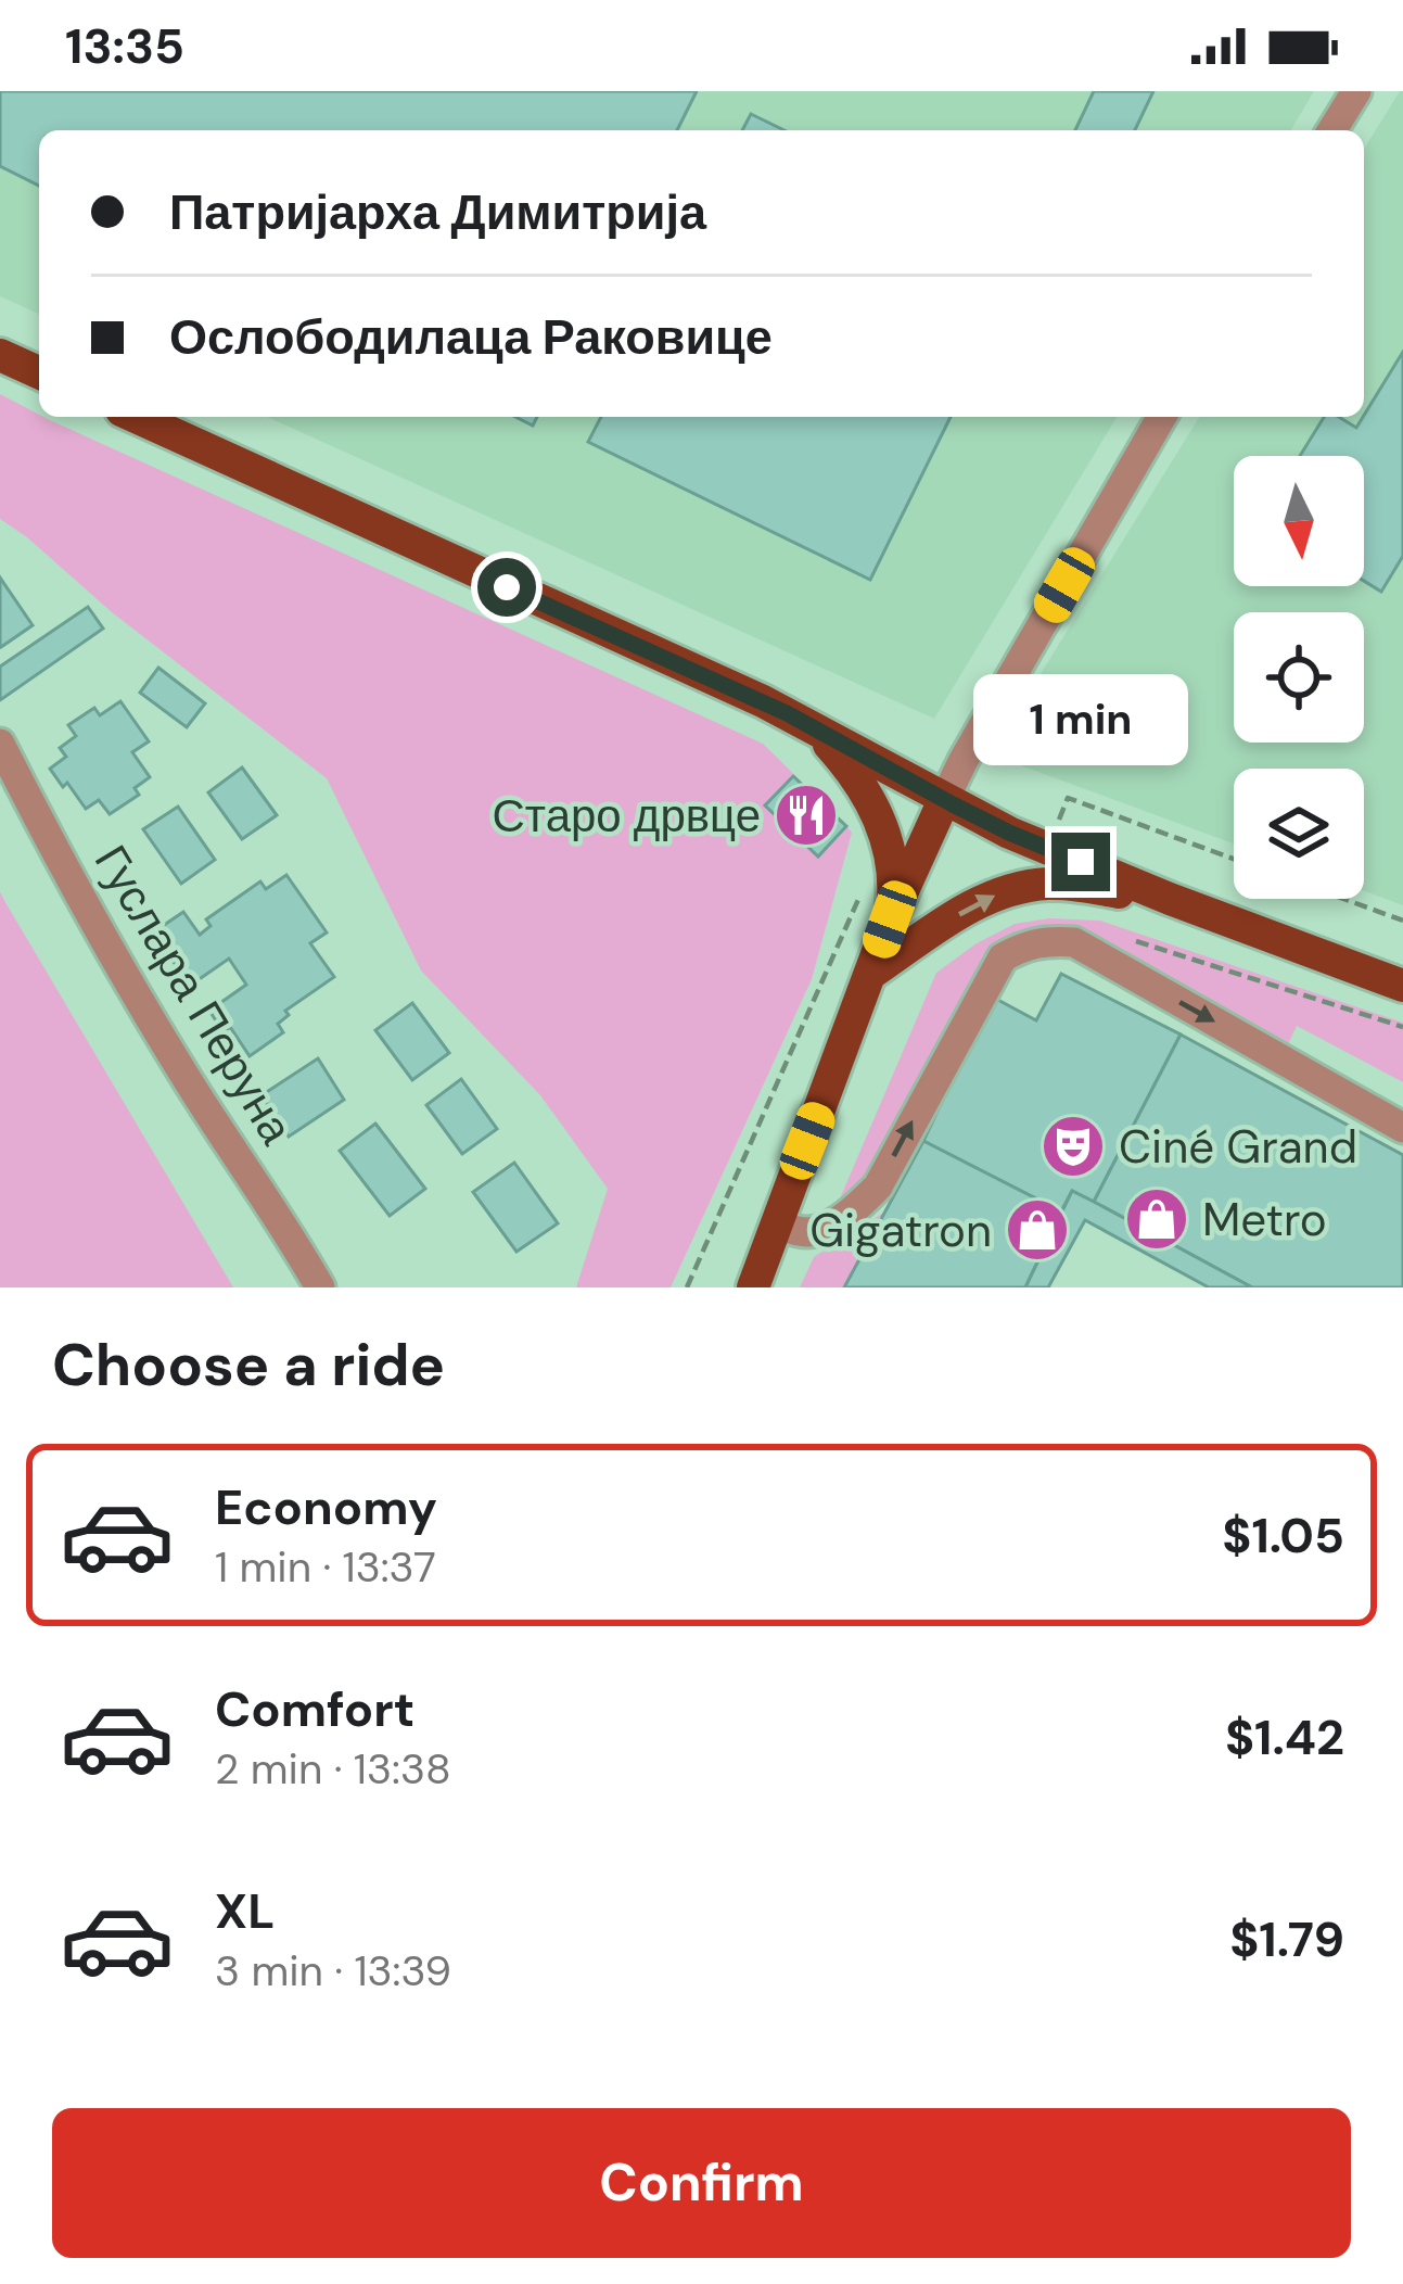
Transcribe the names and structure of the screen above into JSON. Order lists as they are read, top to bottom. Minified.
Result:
{"streets":{"street":["Гуслара Перуна"]},"places":{"restaurant":["Старо дрвце"],"theatre":["Ciné Grand"],"shop":["Metro","Gigatron"]},"north":"bottom","page":{"status":"13:35","banner":["Патријарха Димитрија","Ослободилаца Раковице"],"bubble":"1 min","heading":"Choose a ride","list":[{"name":"Economy","note":"1 min · 13:37","value":"$1.05"},{"name":"Comfort","note":"2 min · 13:38","value":"$1.42"},{"name":"XL","note":"3 min · 13:39","value":"$1.79"}],"buttons":"Confirm"}}
